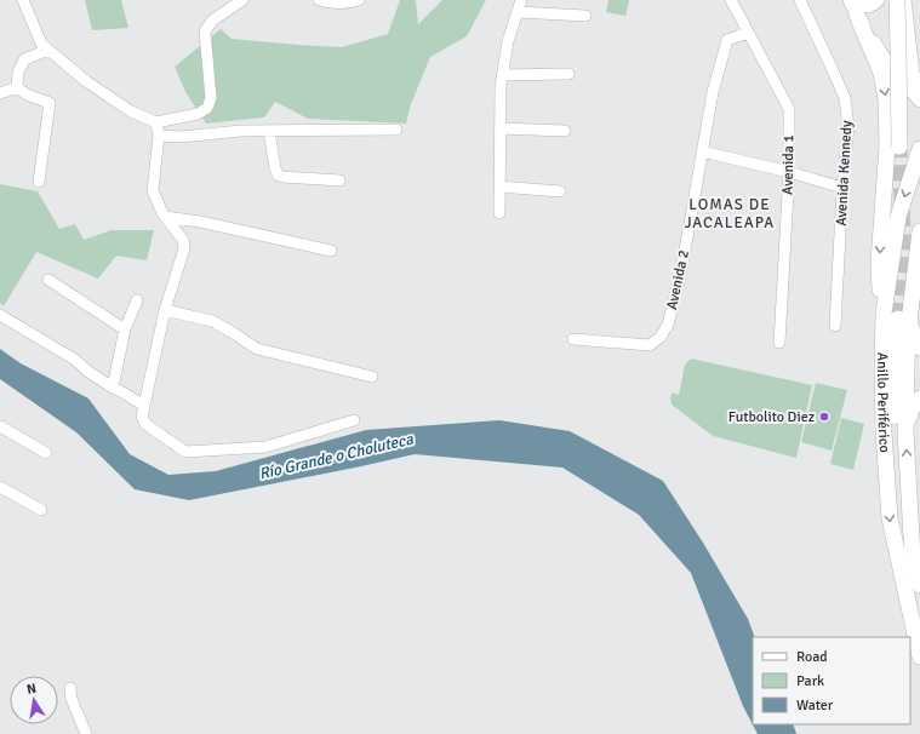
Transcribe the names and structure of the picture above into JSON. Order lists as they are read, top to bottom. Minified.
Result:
{"streets":{"highway":["Anillo Periférico"],"street":["Avenida 1","Avenida Kennedy","Avenida 2"]},"crossings":[["Avenida 1","Avenida 2"]],"districts":["LOMAS DE JACALEAPA"],"water":["Río Grande o Choluteca"],"places":["Futbolito Diez"],"legend":["Road","Park","Water"],"north":"top"}
